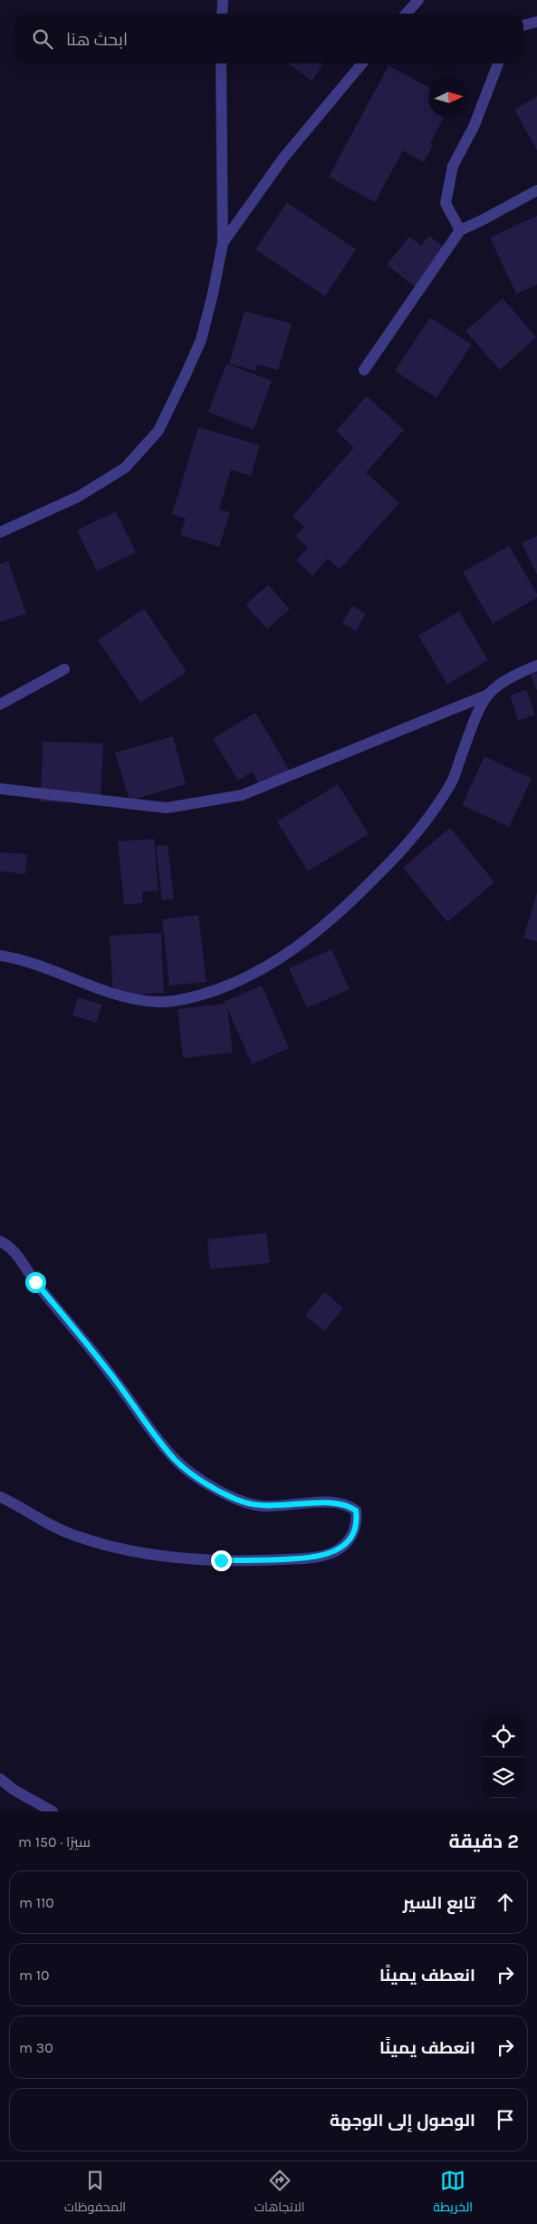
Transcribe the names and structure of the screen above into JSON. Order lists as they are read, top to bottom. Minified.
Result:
{"north":"right","page":{"search":"ابحث هنا","heading":["2 دقيقة","سيرًا · 150 m"],"list":[["تابع السير","110 m"],["انعطف يمينًا","10 m"],["انعطف يمينًا","30 m"],"الوصول إلى الوجهة"],"nav":["الخريطة","الاتجاهات","المحفوظات"]}}
